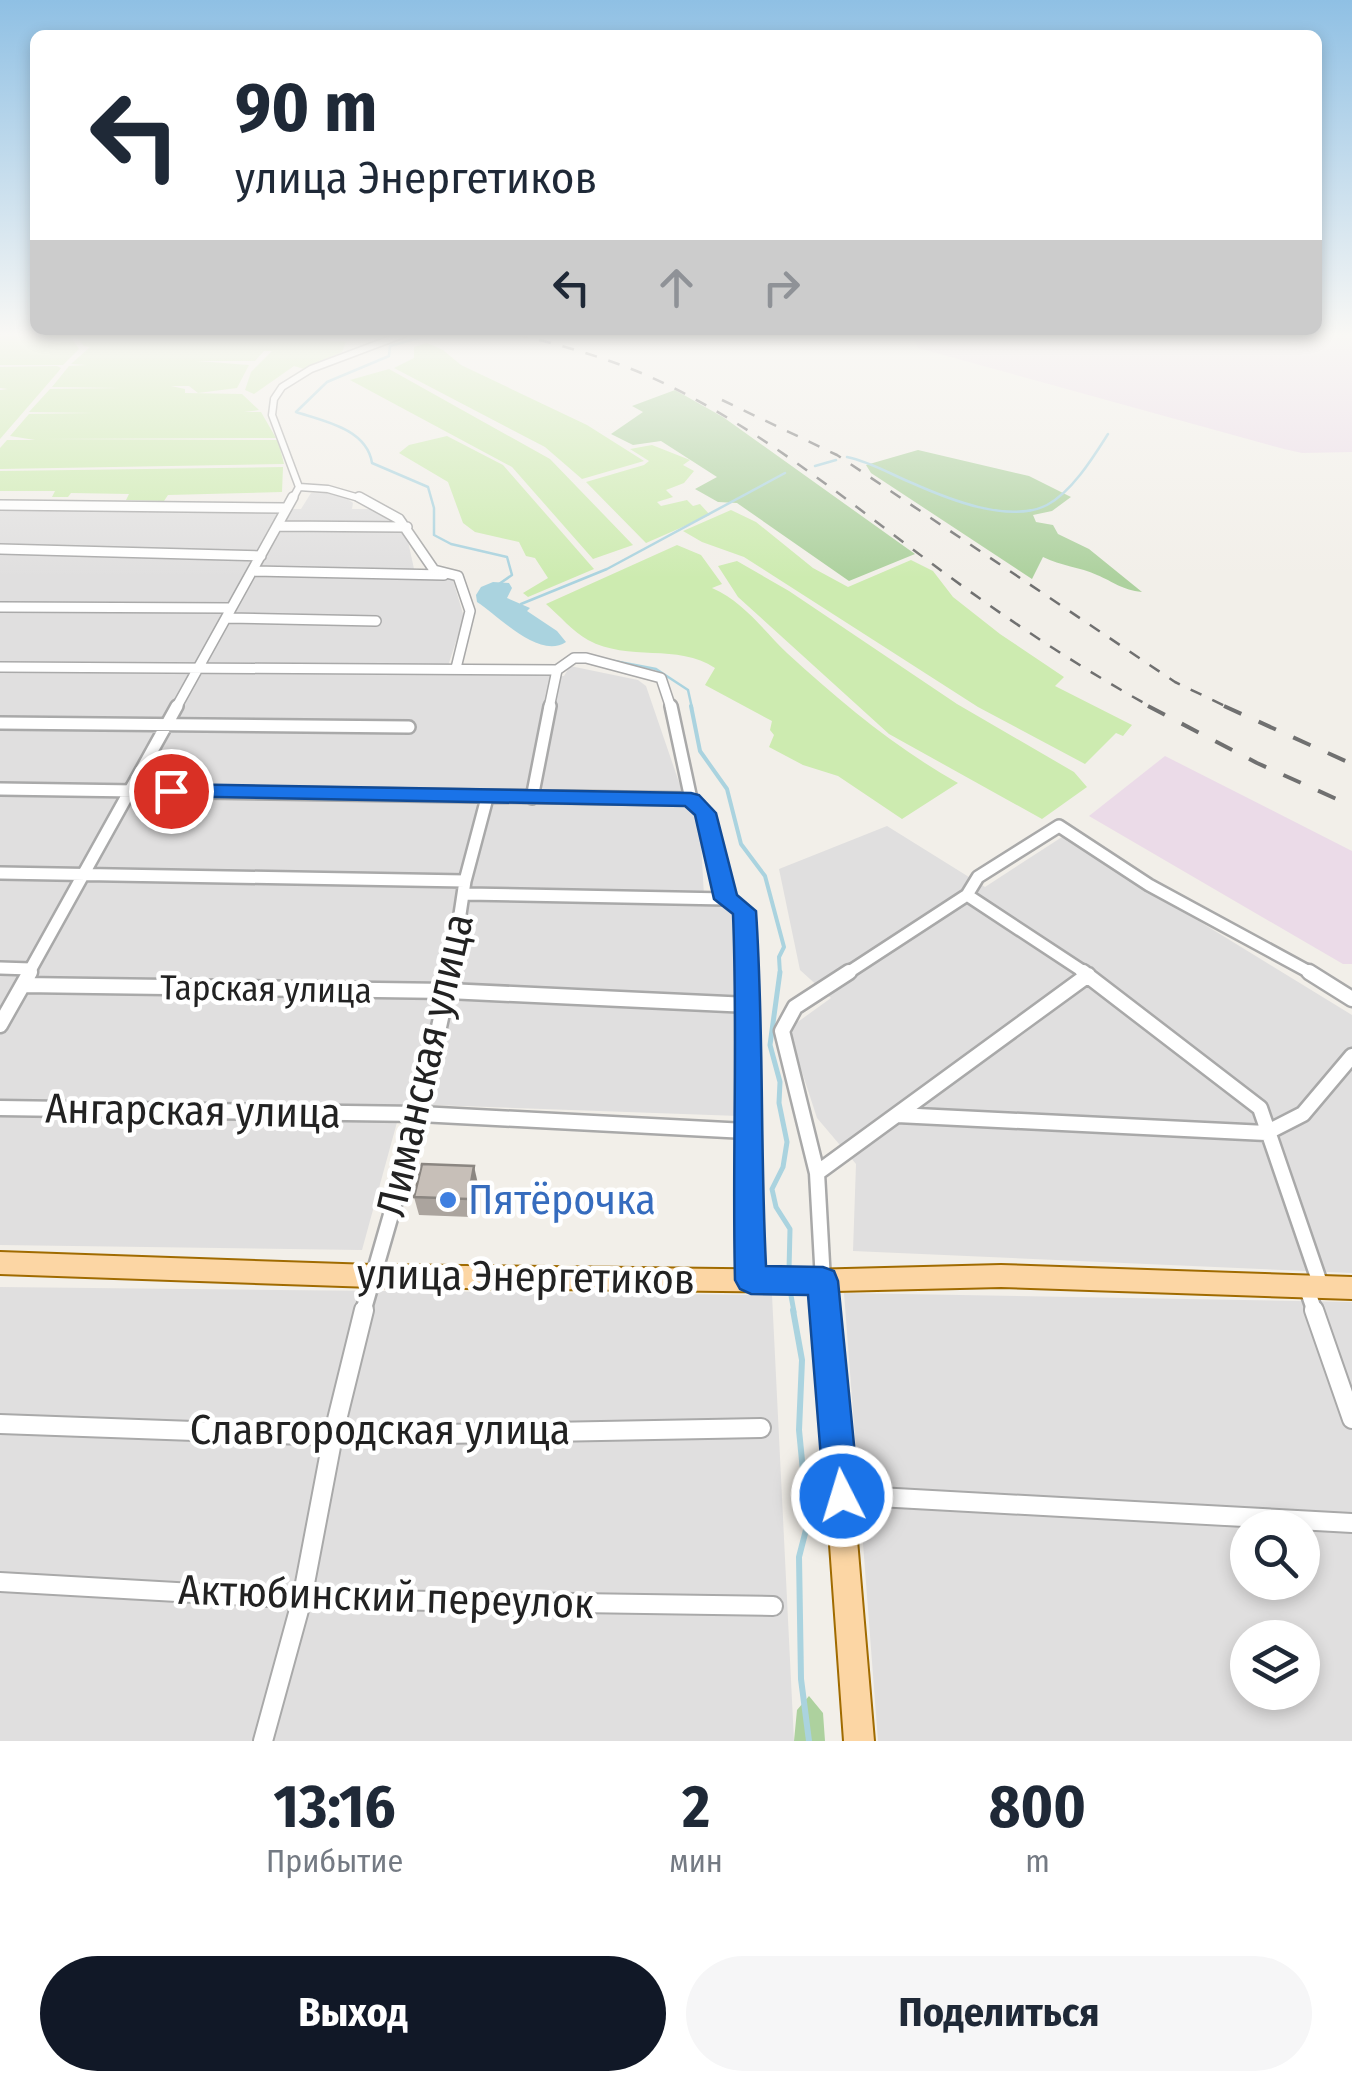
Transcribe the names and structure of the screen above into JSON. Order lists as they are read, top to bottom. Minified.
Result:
{"streets":{"main road":["улица Энергетиков"],"street":["Тарская улица","Лиманская улица","Ангарская улица","Славгородская улица","Актюбинский переулок"]},"crossings":[["Тарская улица","Лиманская улица"],["Лиманская улица","Ангарская улица"],["Лиманская улица","улица Энергетиков"],["Лиманская улица","Славгородская улица"],["Лиманская улица","Актюбинский переулок"]],"places":["Пятёрочка"],"page":{"turn":["90 m","улица Энергетиков"],"eta":["13:16","Прибытие","2","мин","800","m"],"buttons":["Выход","Поделиться"]}}
